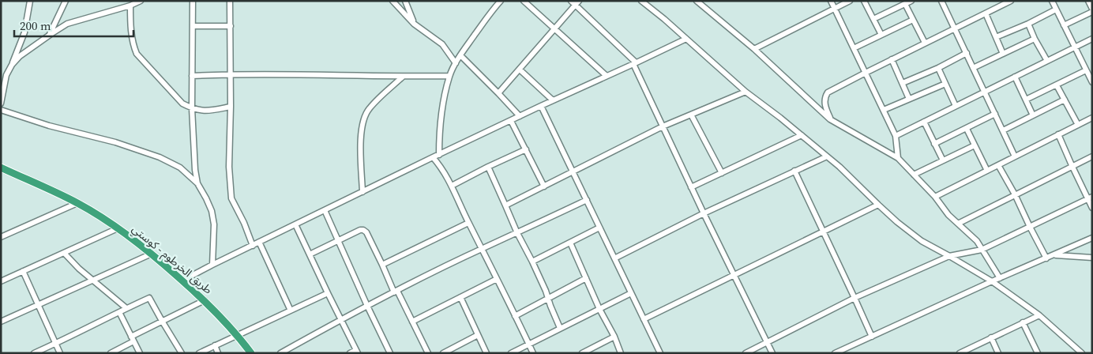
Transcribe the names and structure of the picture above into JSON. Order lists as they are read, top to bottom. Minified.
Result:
{"streets":{"highway":["طريق الخرطوم - كوستي"]},"scale_bar":"200 m"}
